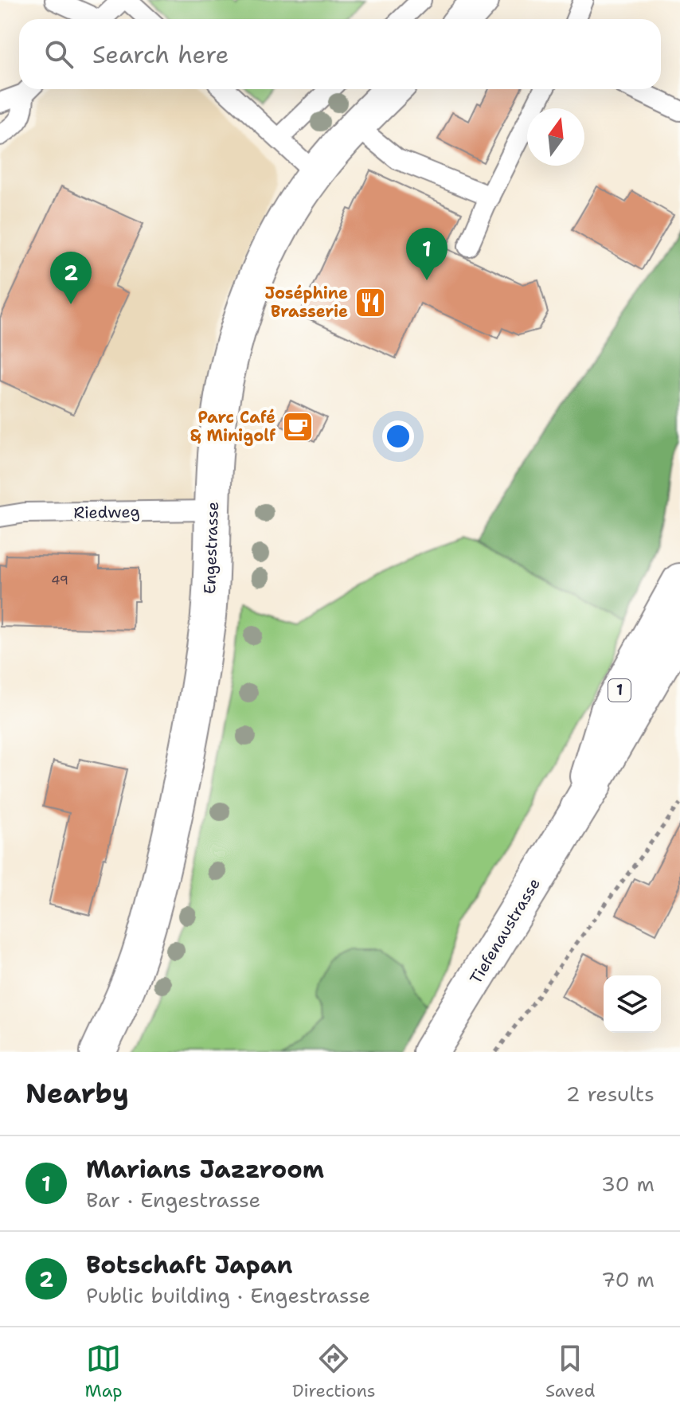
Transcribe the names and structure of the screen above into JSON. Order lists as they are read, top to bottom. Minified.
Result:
{"streets":{"main road":["Engestrasse","1","Tiefenaustrasse"],"lane":["Riedweg"]},"crossings":[["Riedweg","Engestrasse"]],"places":{"restaurant":["Joséphine Brasserie"],"cafe":["Parc Café & Minigolf"]},"house_numbers":["49"],"north":"top","page":{"search":"Search here","pins":["1","2"],"heading":["Nearby","2 results"],"list":[{"mark":"1","name":"Marians Jazzroom","note":"Bar · Engestrasse","value":"30 m"},{"mark":"2","name":"Botschaft Japan","note":"Public building · Engestrasse","value":"70 m"}],"nav":["Map","Directions","Saved"]}}
